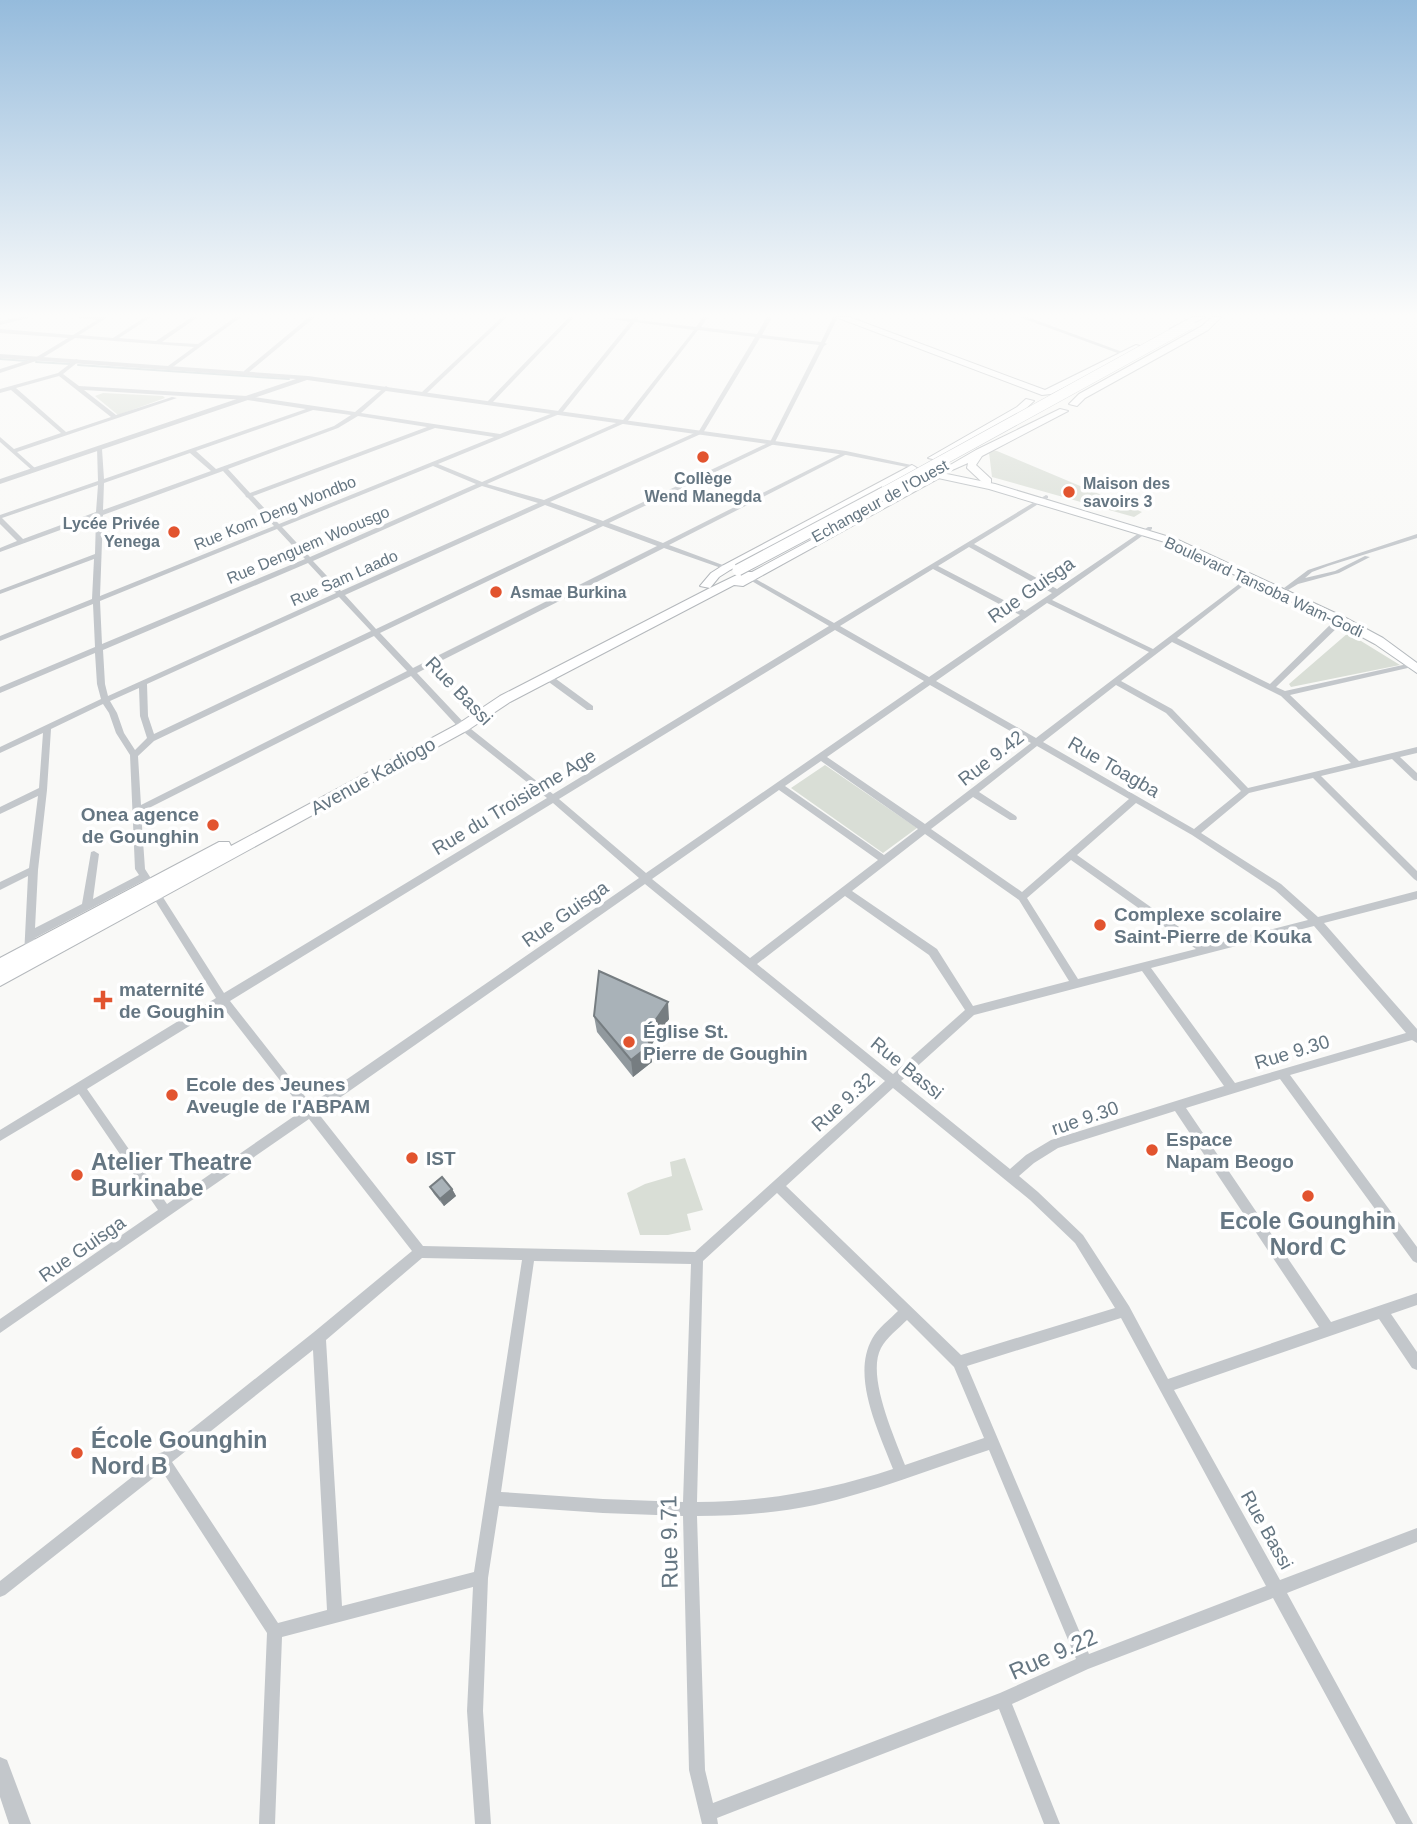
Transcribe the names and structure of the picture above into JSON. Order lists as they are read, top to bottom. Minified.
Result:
{"streets":{"main road":["Echangeur de l'Ouest","Boulevard Tansoba Wam-Godi","Avenue Kadiogo"],"street":["Rue Kom Deng Wondbo","Rue Denguem Woousgo","Rue Sam Laado","Rue Guisga","Rue Bassi","Rue 9.42","Rue Toagba","Rue du Troisième Age","Rue 9.30","Rue 9.32","rue 9.30","Rue 9.71","Rue 9.22"]},"crossings":[["Echangeur de l'Ouest","Rue Toagba"],["Echangeur de l'Ouest","Avenue Kadiogo"],["Rue Kom Deng Wondbo","Rue Bassi"],["Rue Kom Deng Wondbo","Rue Toagba"],["Rue Denguem Woousgo","Rue Bassi"],["Rue Denguem Woousgo","Rue Toagba"],["Rue Sam Laado","Rue Bassi"],["Rue Sam Laado","Rue Toagba"],["Boulevard Tansoba Wam-Godi","Rue Guisga"],["Boulevard Tansoba Wam-Godi","Rue 9.42"],["Boulevard Tansoba Wam-Godi","Rue du Troisième Age"],["Rue Guisga","Rue Bassi"],["Rue Guisga","Rue Toagba"],["Rue Bassi","Rue 9.42"],["Rue Bassi","Avenue Kadiogo"],["Rue Bassi","Rue du Troisième Age"],["Rue Bassi","Rue 9.32"],["Rue Bassi","rue 9.30"],["Rue Bassi","Rue 9.22"],["Rue 9.42","Rue Toagba"],["Rue Toagba","Avenue Kadiogo"],["Rue Toagba","Rue du Troisième Age"],["Rue Toagba","Rue 9.30"],["Rue Toagba","Rue 9.32"],["Rue 9.30","rue 9.30"],["Rue 9.32","Rue 9.71"],["Rue 9.71","Rue 9.22"]],"places":{"other":["Collège Wend Manegda","Maison des savoirs 3","Lycée Privée Yenega","Asmae Burkina","Onea agence de Gounghin","Complexe scolaire Saint-Pierre de Kouka","Église St. Pierre de Goughin","Ecole des Jeunes Aveugle de l'ABPAM","Espace Napam Beogo","IST","Atelier Theatre Burkinabe","Ecole Gounghin Nord C","École Gounghin Nord B"],"health":["maternité de Goughin"]}}
